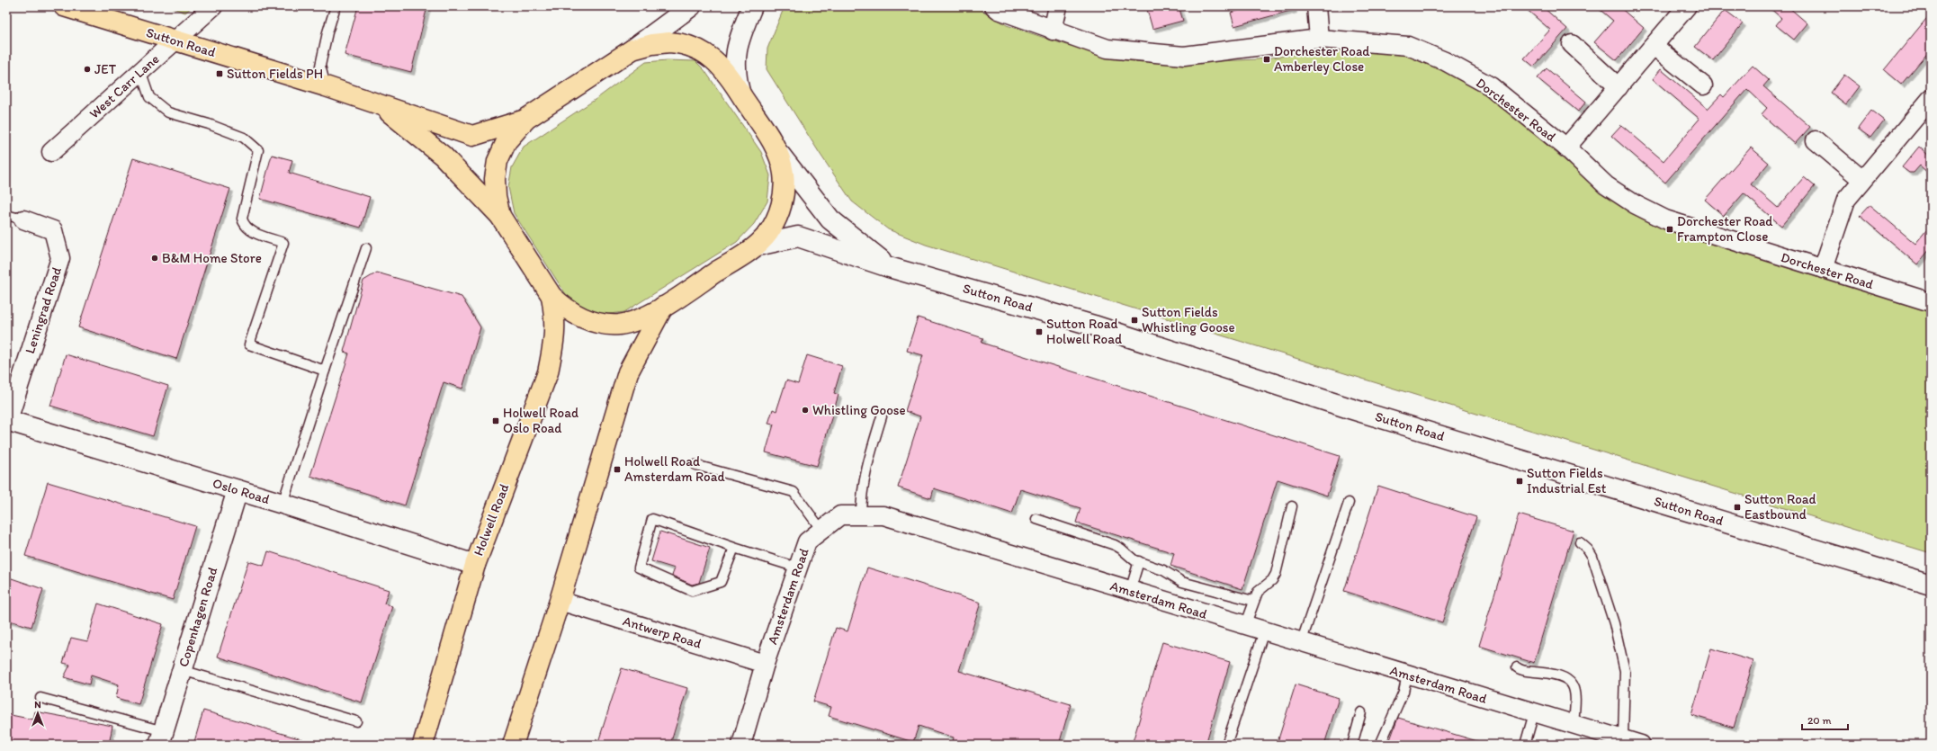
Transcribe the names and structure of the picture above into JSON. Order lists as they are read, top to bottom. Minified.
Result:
{"streets":{"highway":["Sutton Road","Holwell Road"],"street":["West Carr Lane","Dorchester Road","Leningrad Road","Oslo Road","Amsterdam Road","Copenhagen Road","Antwerp Road"]},"crossings":[["Sutton Road","West Carr Lane"],["Leningrad Road","Oslo Road"],["Oslo Road","Holwell Road"],["Oslo Road","Copenhagen Road"],["Amsterdam Road","Antwerp Road"]],"places":{"transit":["Dorchester Road Amberley Close","Sutton Fields PH","Dorchester Road Frampton Close","Sutton Fields Whistling Goose","Sutton Road Holwell Road","Holwell Road Oslo Road","Holwell Road Amsterdam Road","Sutton Fields Industrial Est","Sutton Road Eastbound"],"other":["JET","B&M Home Store","Whistling Goose"]},"scale_bar":"20 m","north":"top"}
